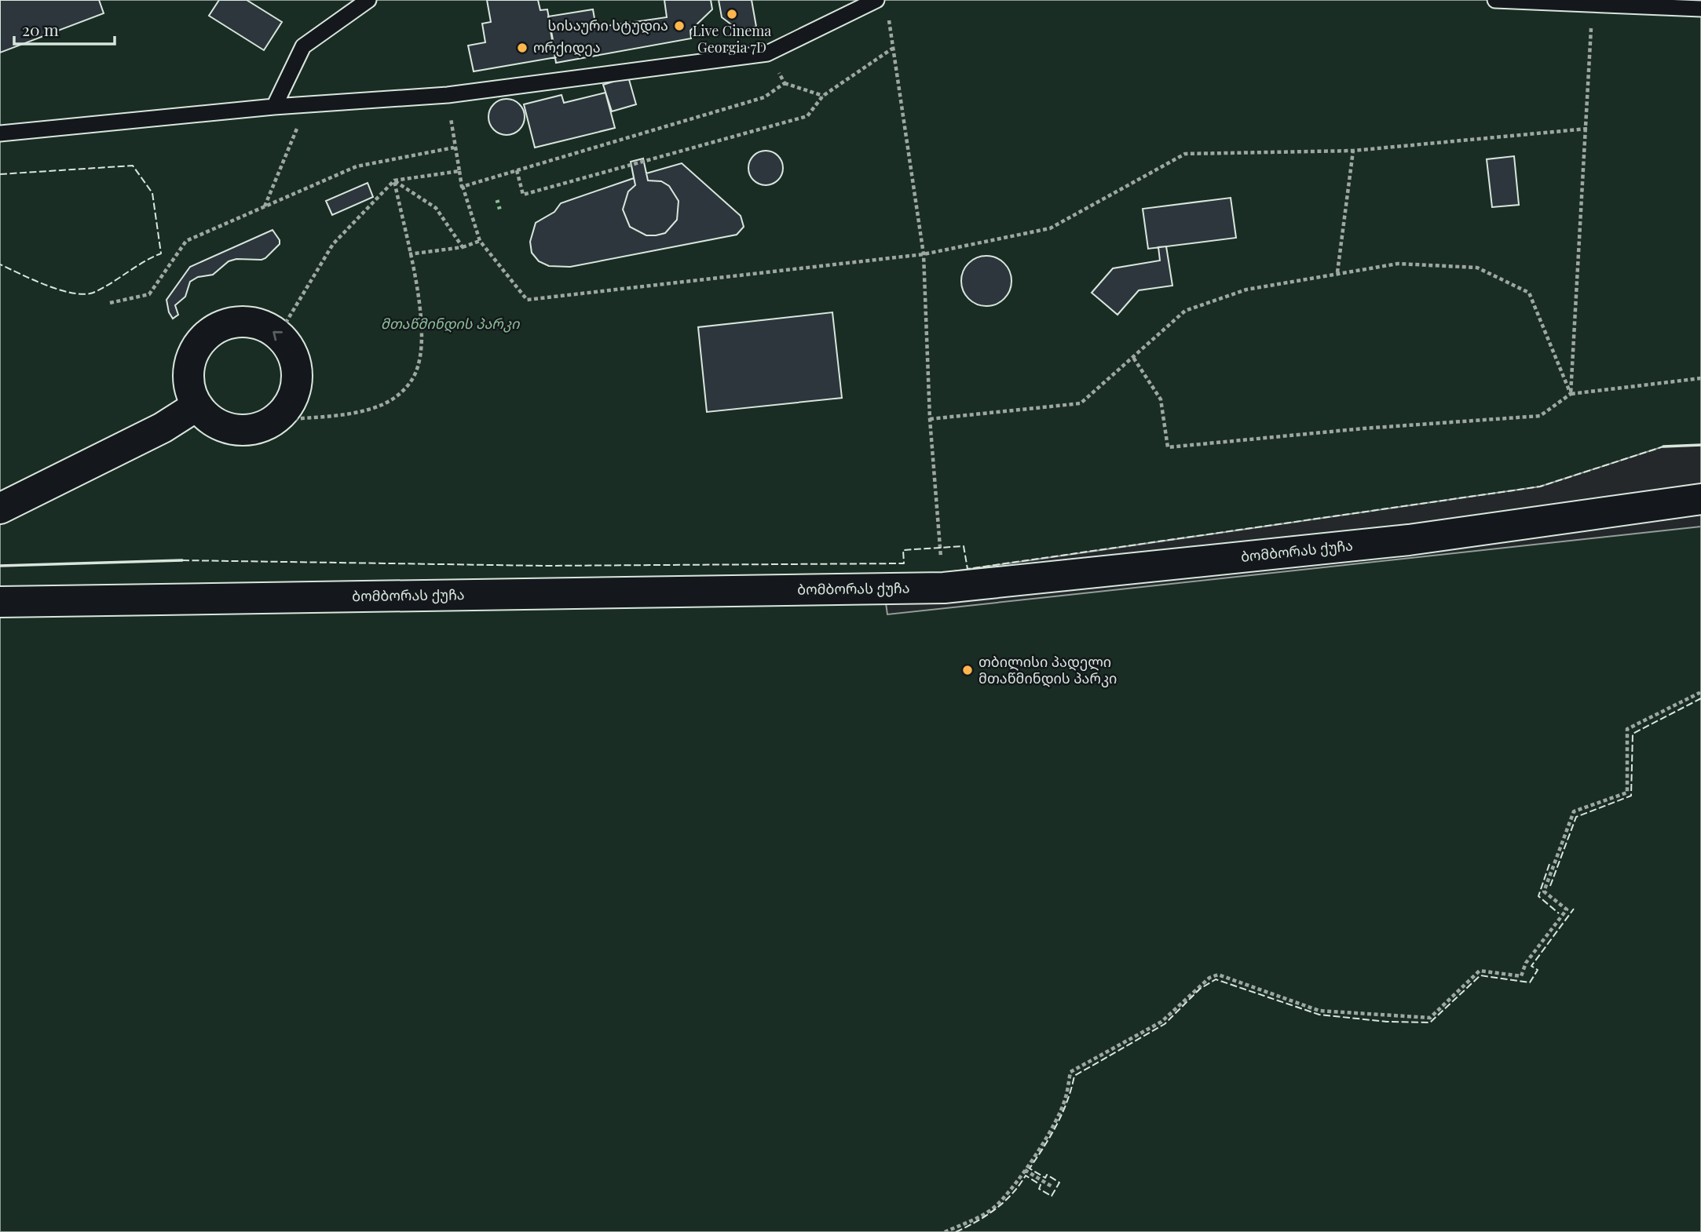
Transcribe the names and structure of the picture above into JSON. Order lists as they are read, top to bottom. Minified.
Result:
{"streets":{"street":["ბომბორას ქუჩა"]},"parks":["მთაწმინდის პარკი"],"places":["Live Cinema Georgia 7D","სისაური სტუდია","ორქიდეა","თბილისი პადელი მთაწმინდის პარკი"],"scale_bar":"20 m"}
